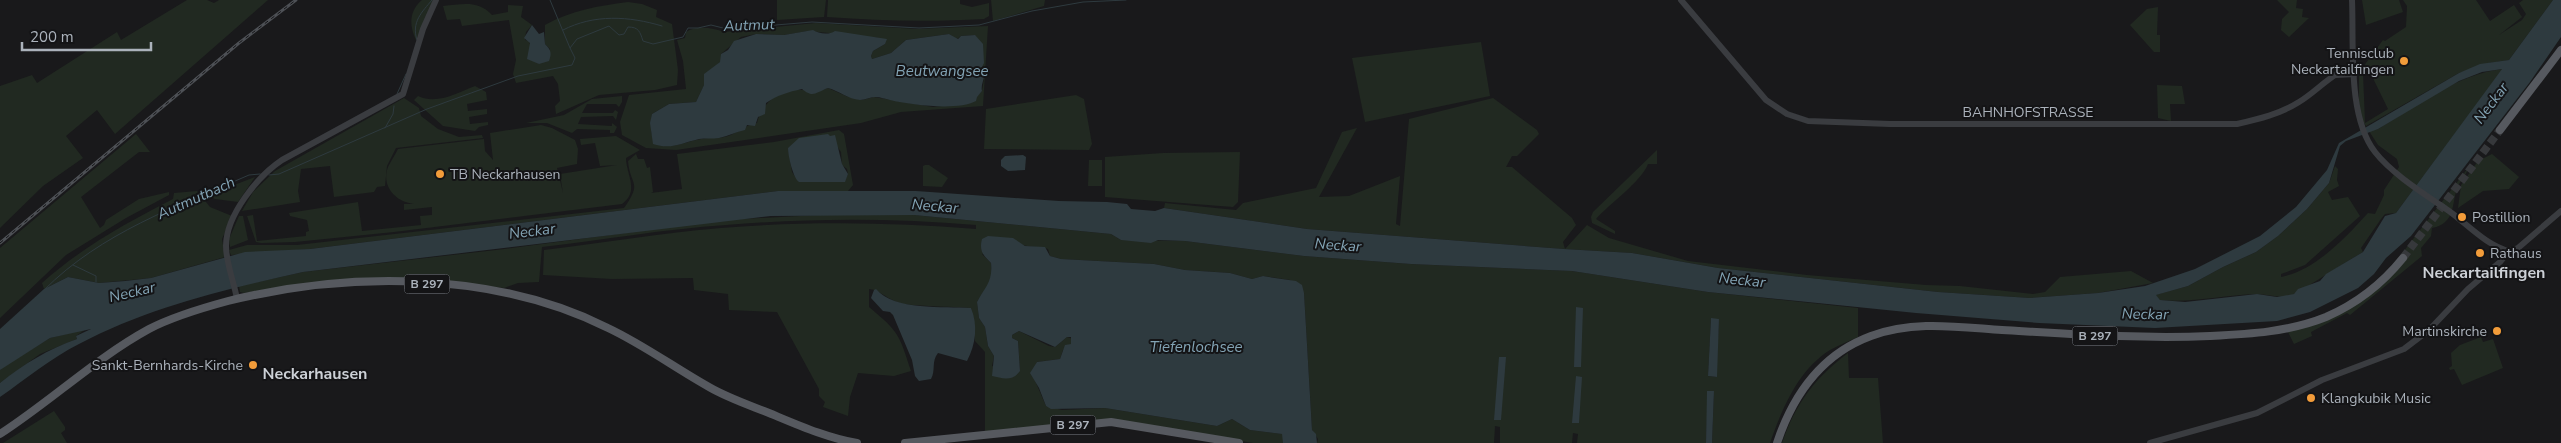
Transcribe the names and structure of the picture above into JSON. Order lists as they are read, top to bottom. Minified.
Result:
{"streets":{"main road":["B 297"],"street":["BAHNHOFSTRASSE"]},"districts":["Neckartailfingen","Neckarhausen"],"water":["Autmut","Beutwangsee","Neckar","Autmutbach","Tiefenlochsee"],"places":["Tennisclub Neckartailfingen","TB Neckarhausen","Postillion","Rathaus","Martinskirche","Sankt-Bernhards-Kirche","Klangkubik Music"],"scale_bar":"200 m"}
